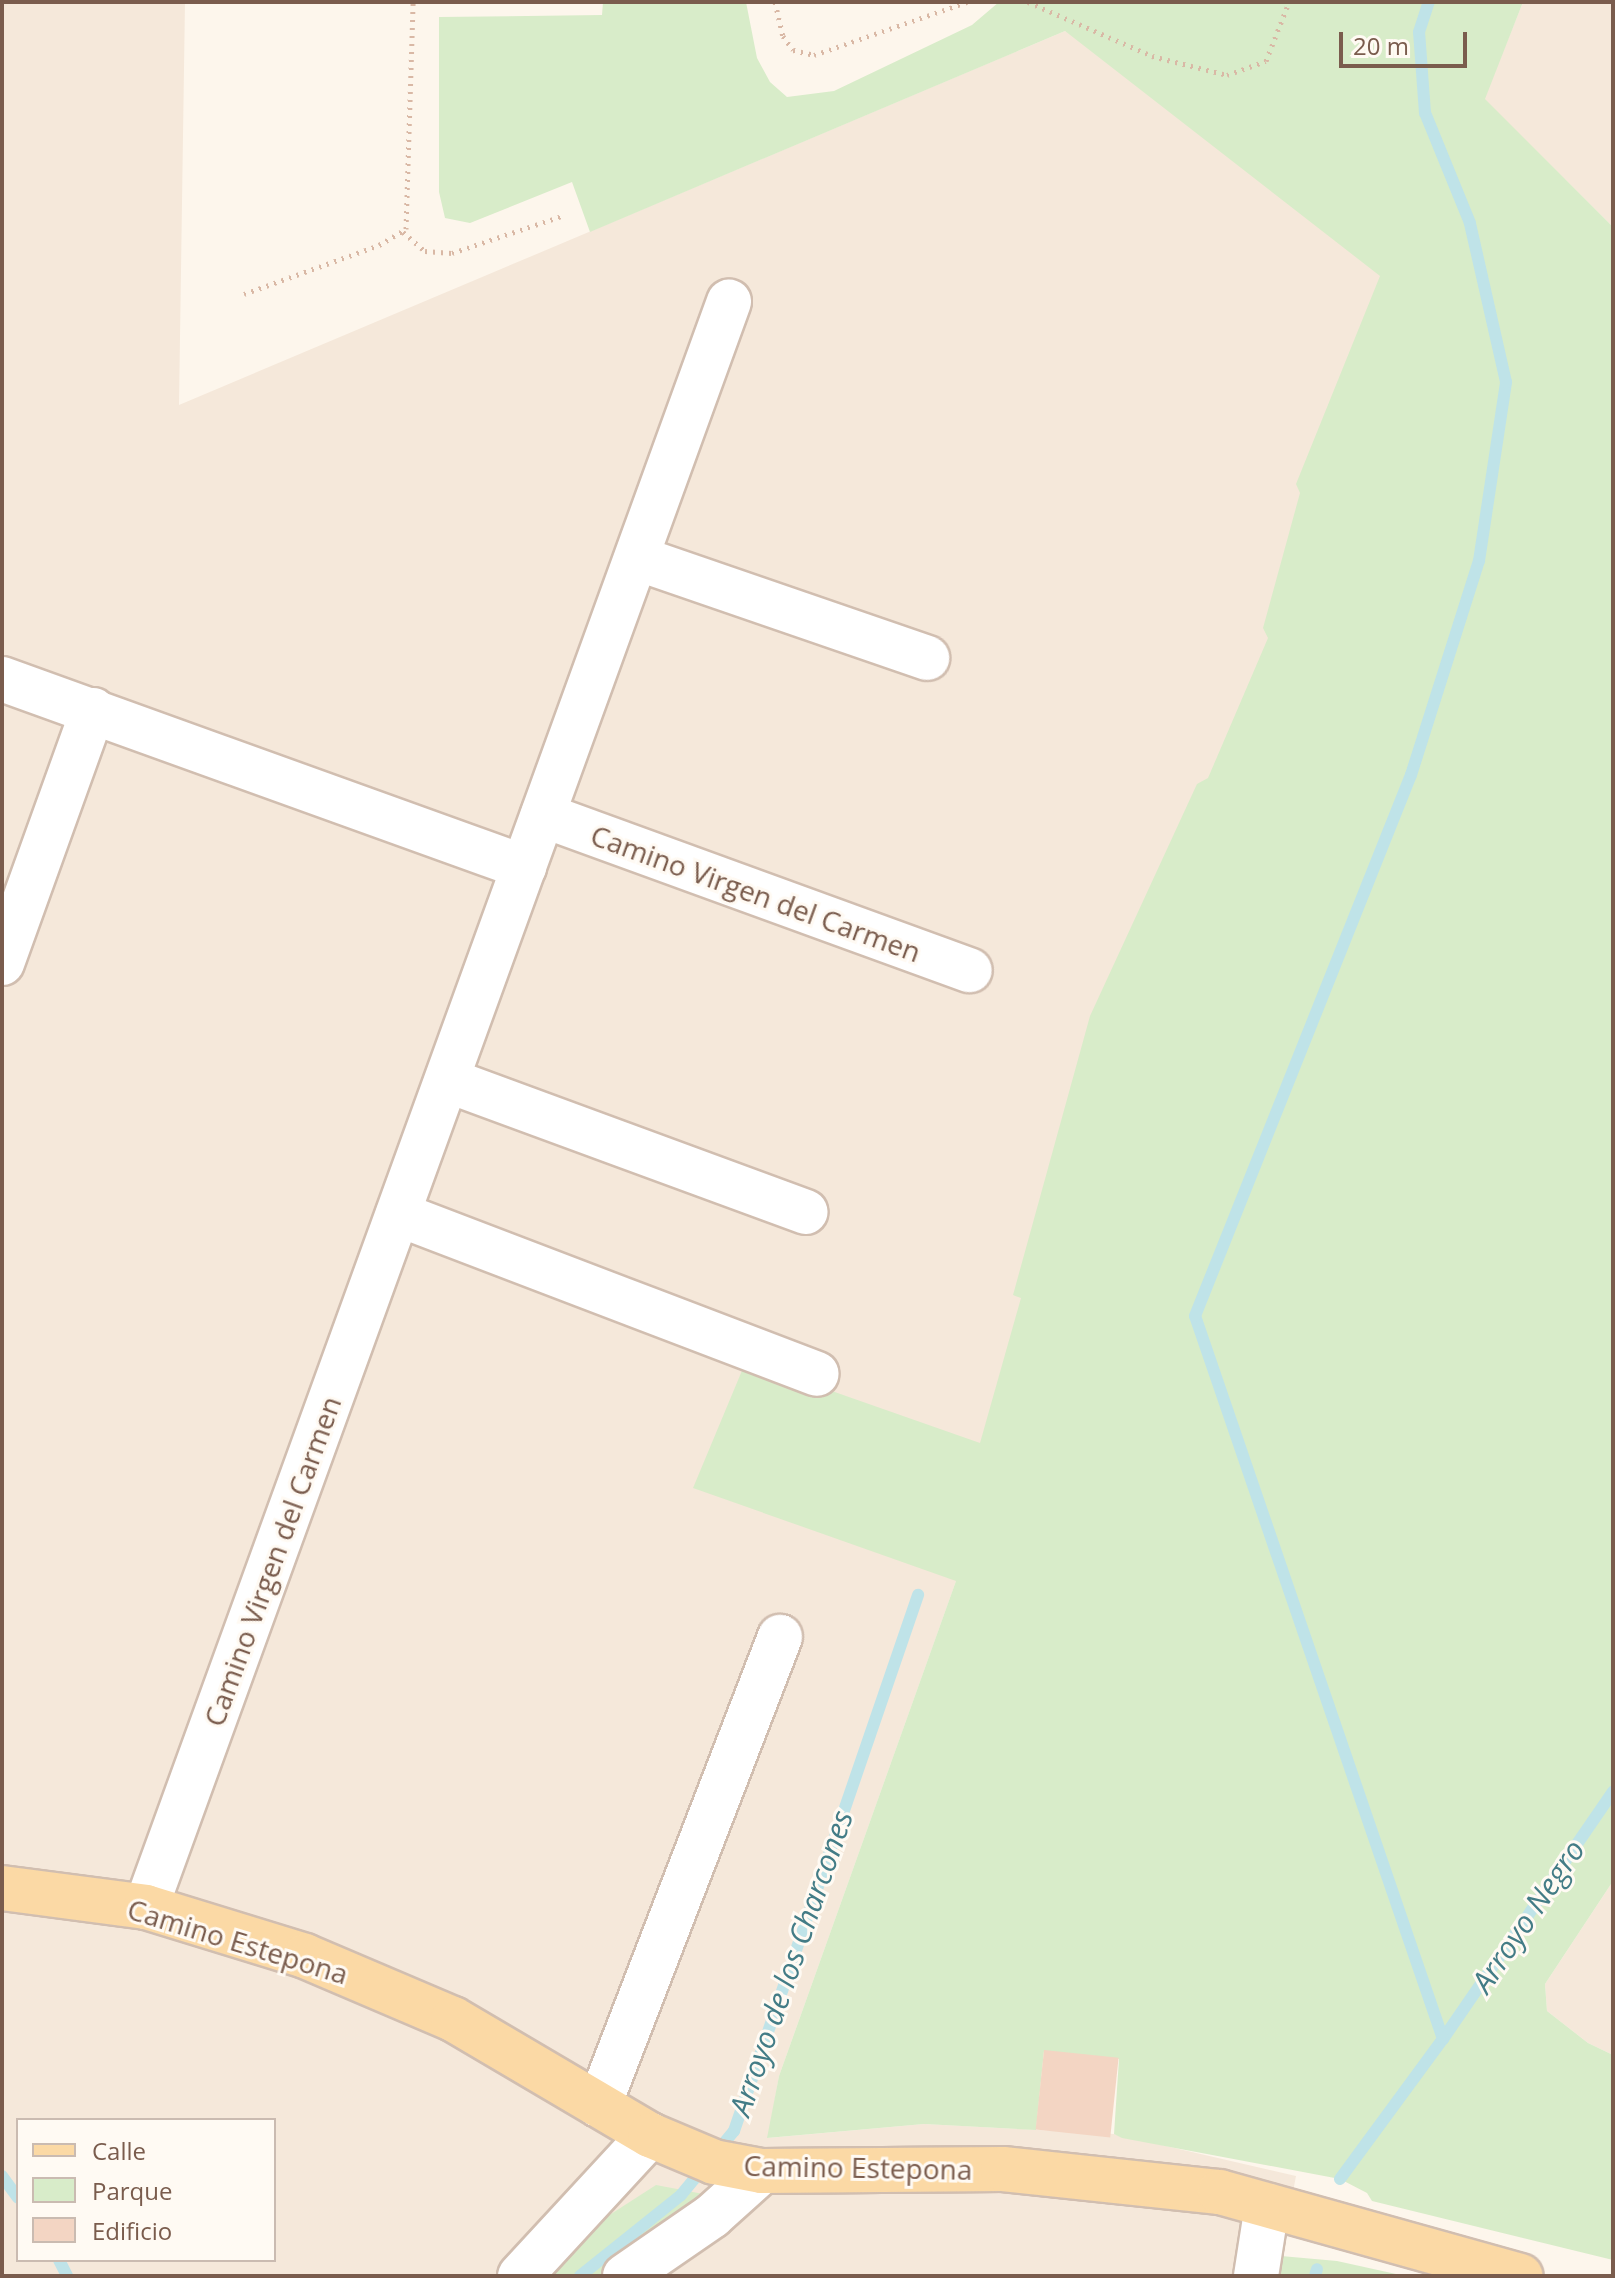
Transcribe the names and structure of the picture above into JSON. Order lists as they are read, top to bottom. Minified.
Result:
{"streets":{"main road":["Camino Estepona"],"street":["Camino Virgen del Carmen"]},"crossings":[["Camino Virgen del Carmen","Camino Estepona"]],"water":["Arroyo Negro","Arroyo de los Charcones"],"legend":["Calle","Parque","Edificio"],"scale_bar":"20 m"}
